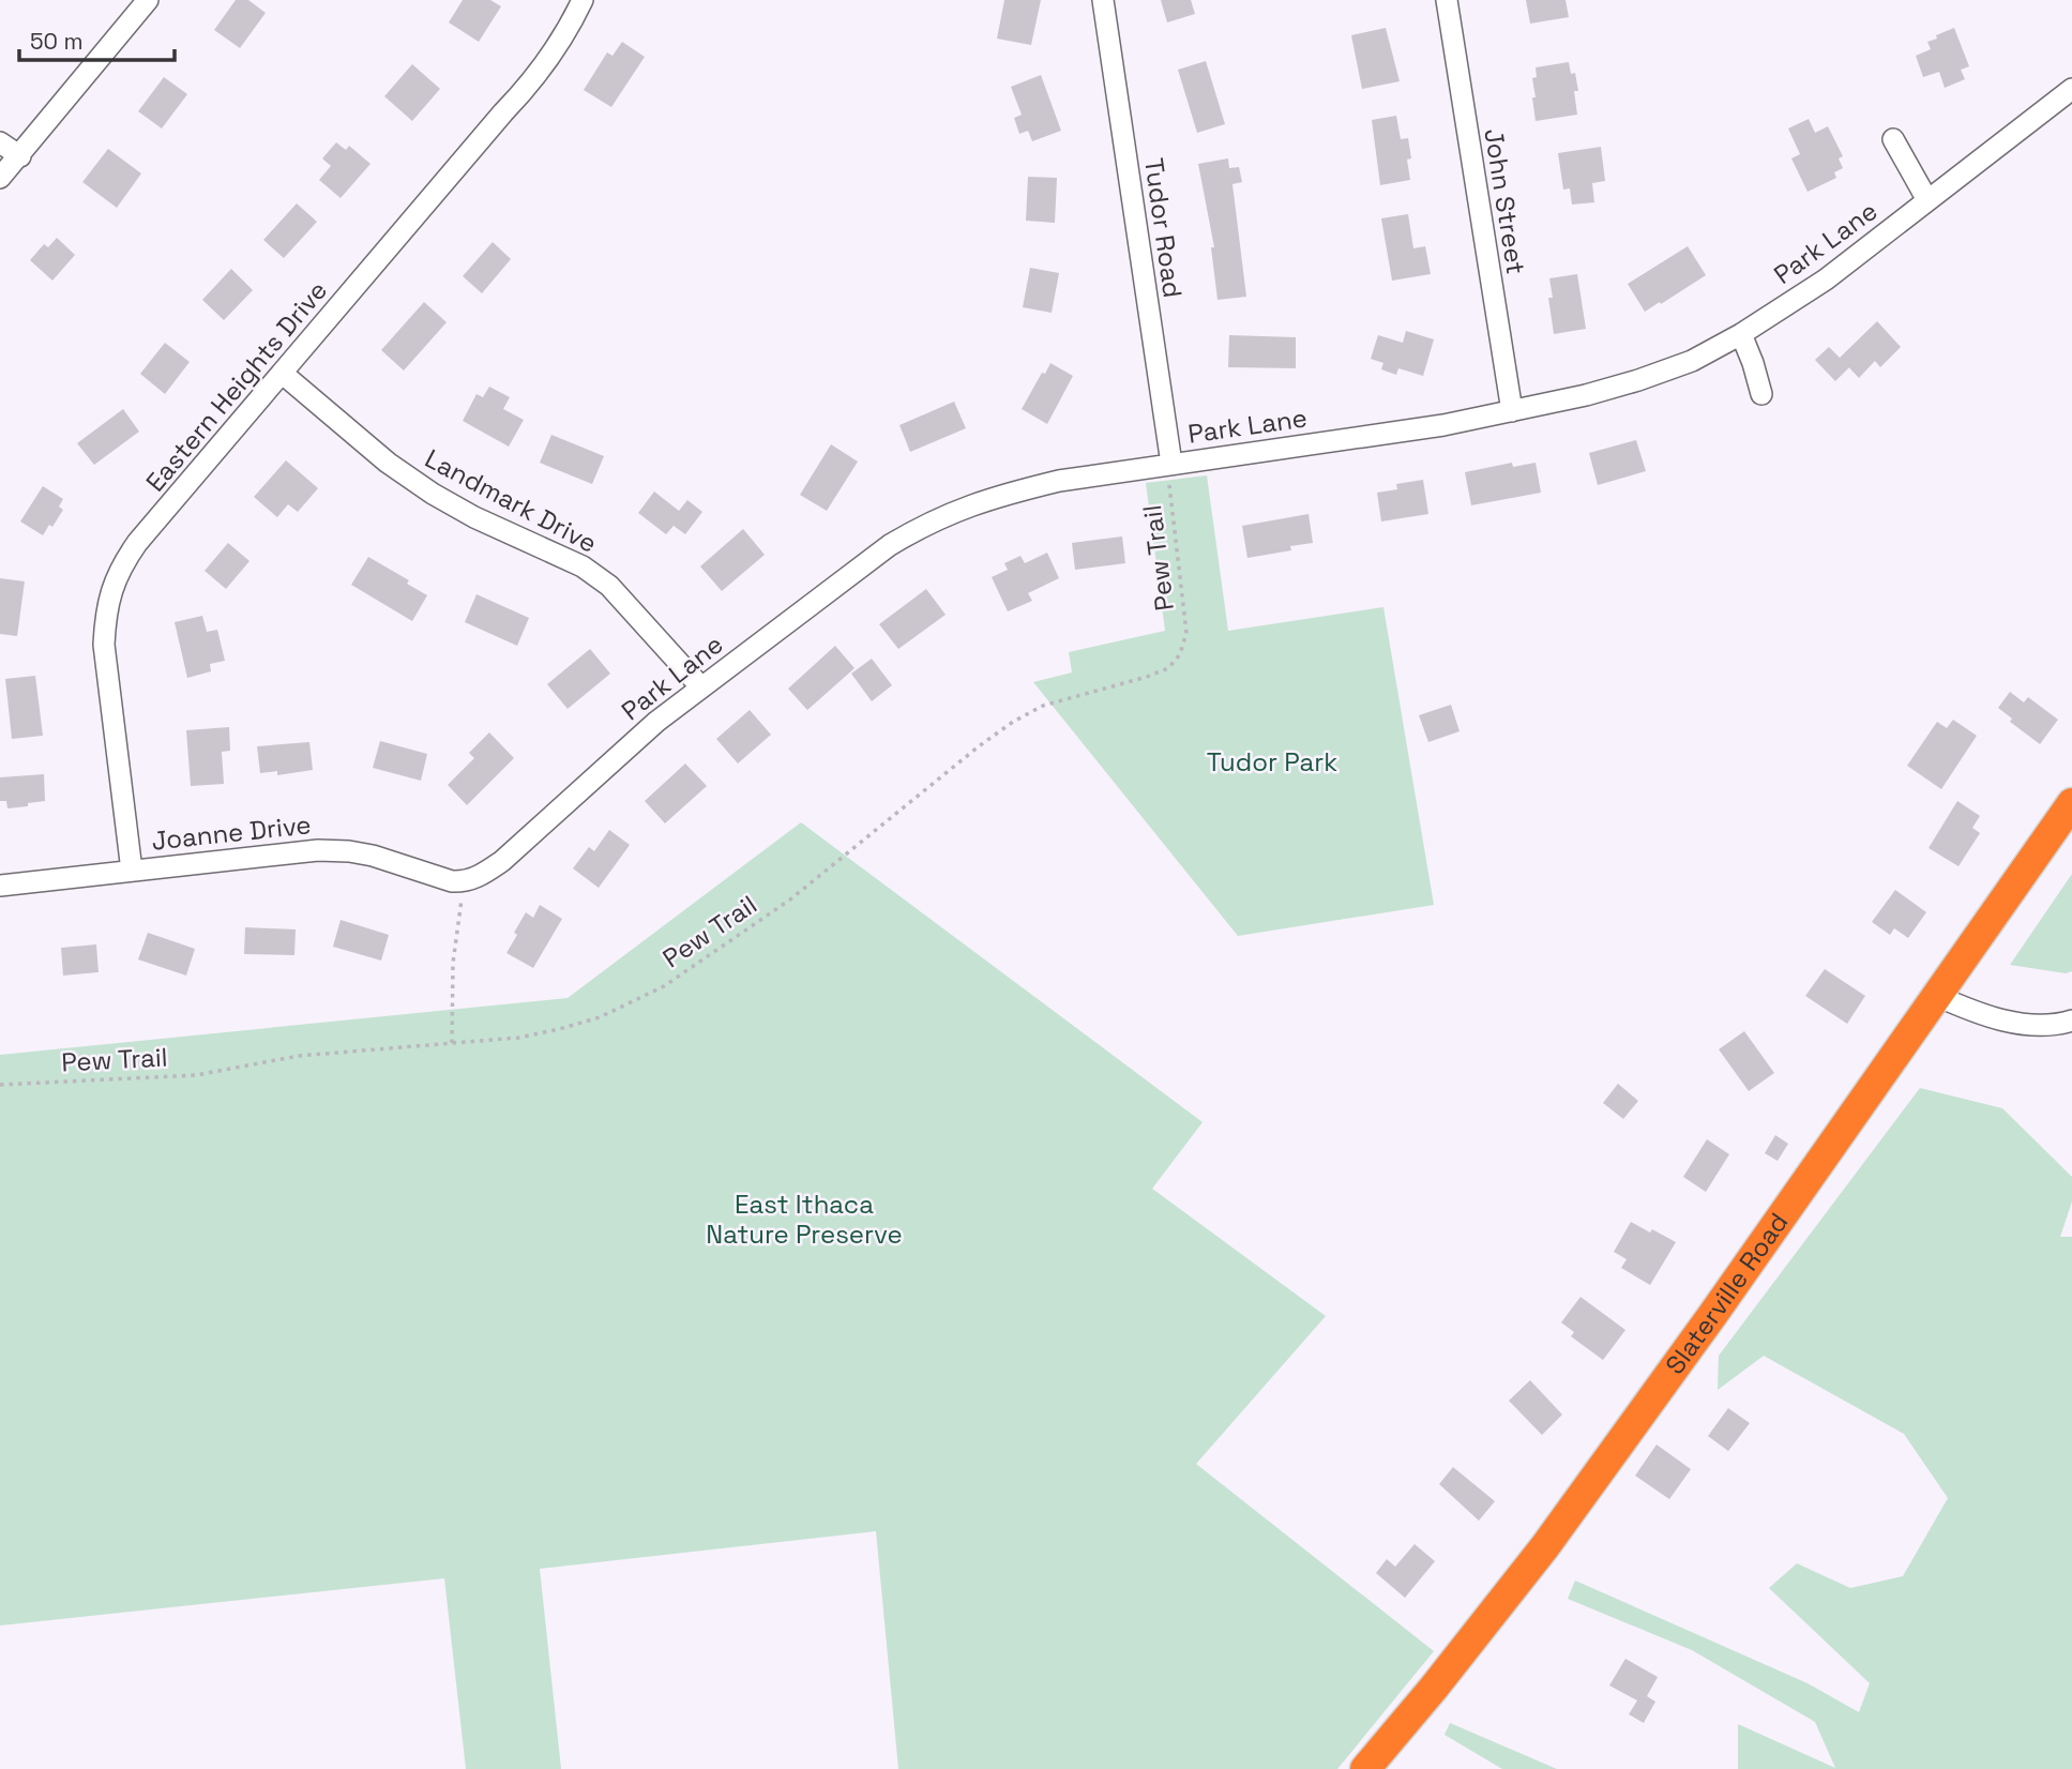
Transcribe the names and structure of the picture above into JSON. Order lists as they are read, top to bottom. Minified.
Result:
{"streets":{"highway":["Slaterville Road"],"street":["John Street","Tudor Road","Park Lane","Eastern Heights Drive","Landmark Drive","Joanne Drive"],"path":["Pew Trail"]},"crossings":[["John Street","Park Lane"],["Tudor Road","Park Lane"],["Tudor Road","Pew Trail"],["Park Lane","Landmark Drive"],["Park Lane","Pew Trail"],["Park Lane","Joanne Drive"],["Eastern Heights Drive","Landmark Drive"],["Eastern Heights Drive","Joanne Drive"]],"parks":["Tudor Park","East Ithaca Nature Preserve"],"scale_bar":"50 m"}
